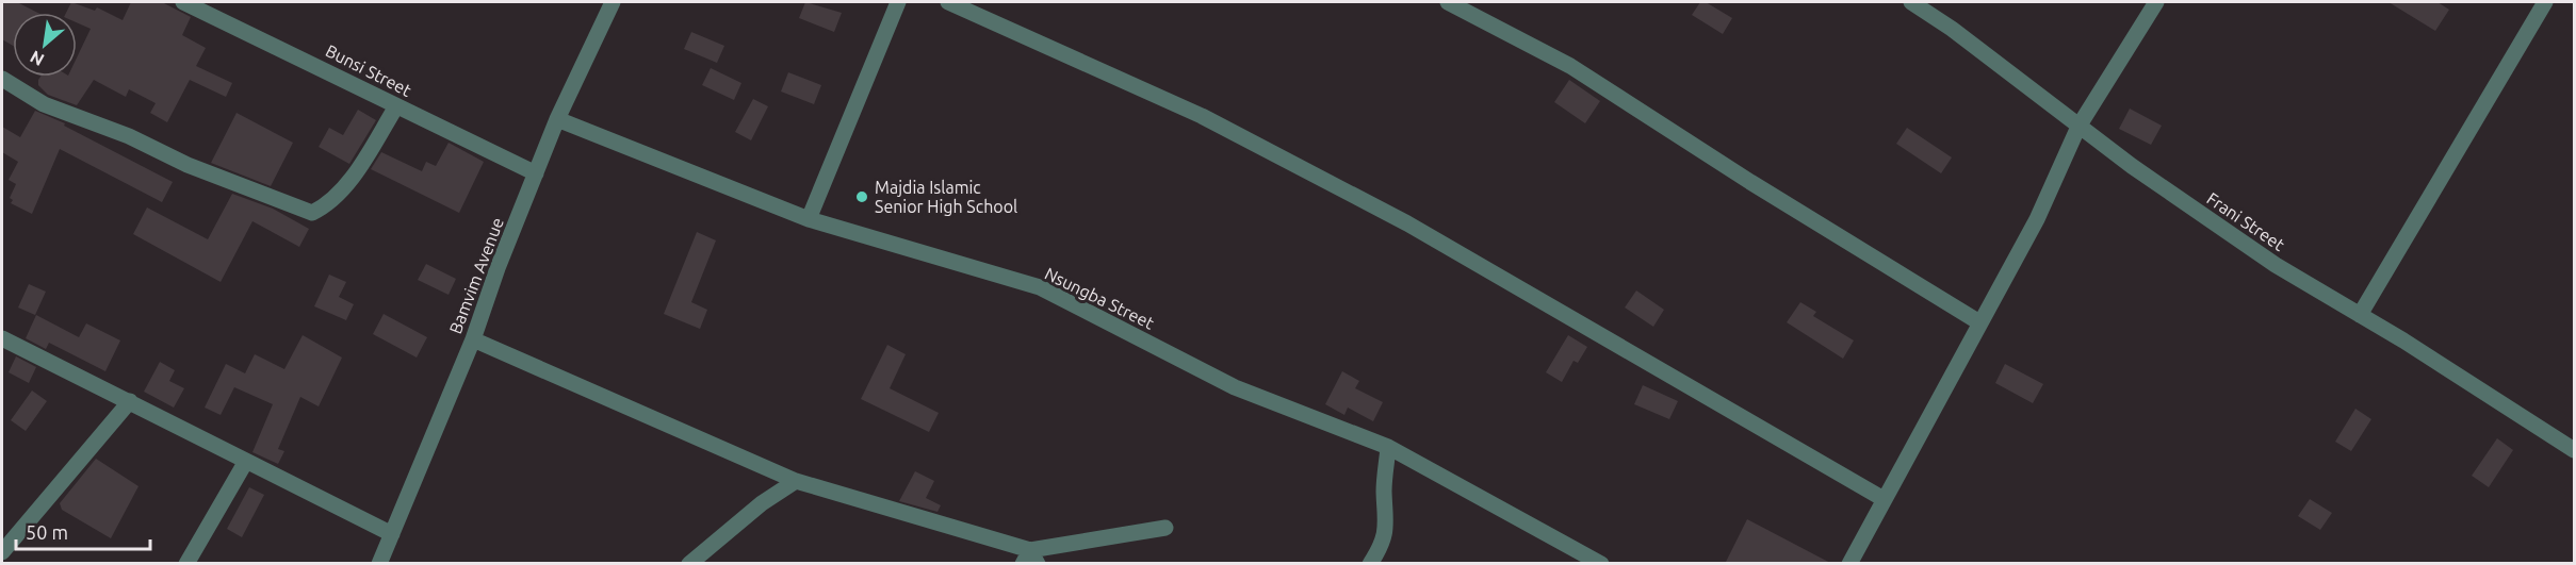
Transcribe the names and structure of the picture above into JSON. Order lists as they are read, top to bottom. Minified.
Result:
{"streets":{"street":["Bunsi Street","Frani Street","Bamvim Avenue","Nsungba Street"]},"crossings":[["Bunsi Street","Bamvim Avenue"],["Bamvim Avenue","Nsungba Street"]],"places":["Majdia Islamic Senior High School"],"scale_bar":"50 m","north":"bottom left"}
